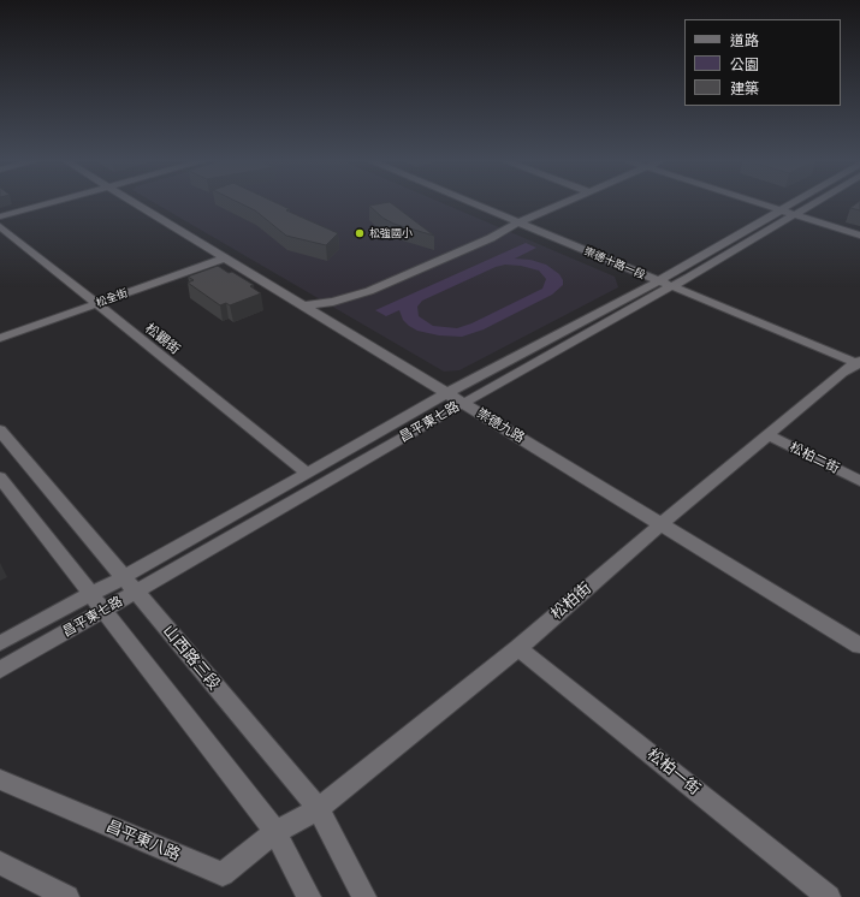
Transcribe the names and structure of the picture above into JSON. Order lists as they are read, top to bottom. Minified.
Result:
{"streets":{"street":["崇德十路一段","松全街","松觀街","昌平東七路","崇德九路","松柏二街","松柏街","山西路三段","松柏一街","昌平東八路"]},"crossings":[["崇德十路一段","昌平東七路"],["崇德十路一段","松柏街"],["松全街","松觀街"],["松全街","崇德九路"],["松觀街","昌平東七路"],["昌平東七路","崇德九路"],["昌平東七路","山西路三段"],["崇德九路","松柏街"],["松柏二街","松柏街"],["松柏街","山西路三段"],["松柏街","松柏一街"],["松柏街","昌平東八路"]],"places":["松強國小"],"legend":["道路","公園","建築"]}
